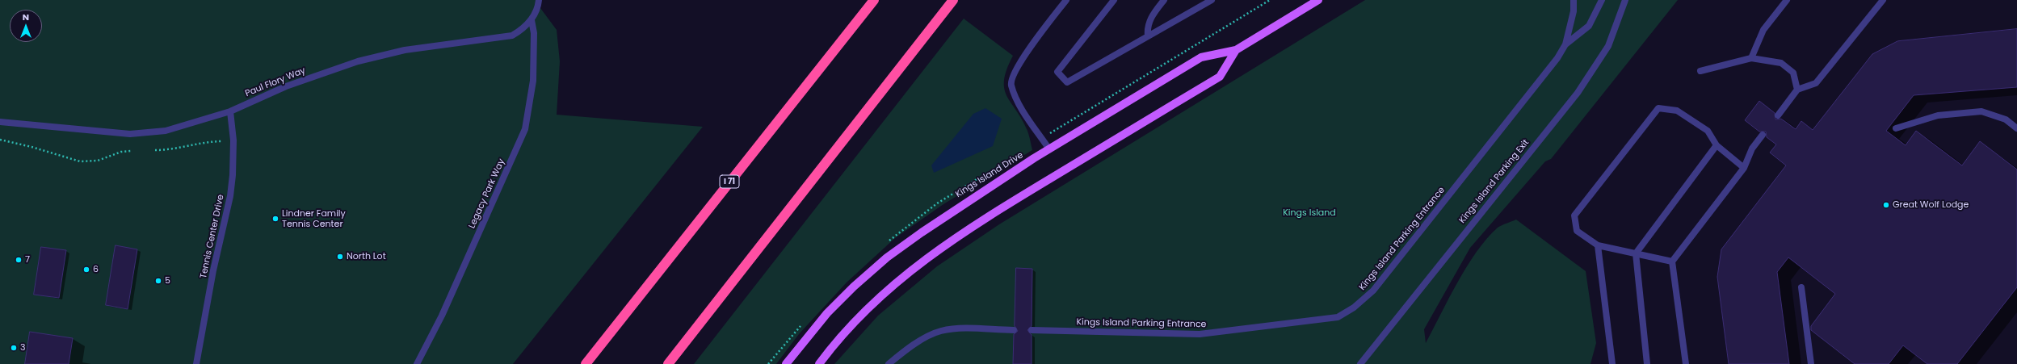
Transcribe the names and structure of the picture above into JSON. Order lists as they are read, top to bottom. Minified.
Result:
{"streets":{"highway":["I 71"],"main road":["Kings Island Drive"],"lane":["Paul Flory Way","Kings Island Parking Exit","Legacy Park Way","Tennis Center Drive","Kings Island Parking Entrance"]},"crossings":[["Paul Flory Way","Legacy Park Way"],["Paul Flory Way","Tennis Center Drive"]],"parks":["Kings Island"],"places":["Great Wolf Lodge","Lindner Family Tennis Center","North Lot","7","6","5","3"],"north":"top"}
